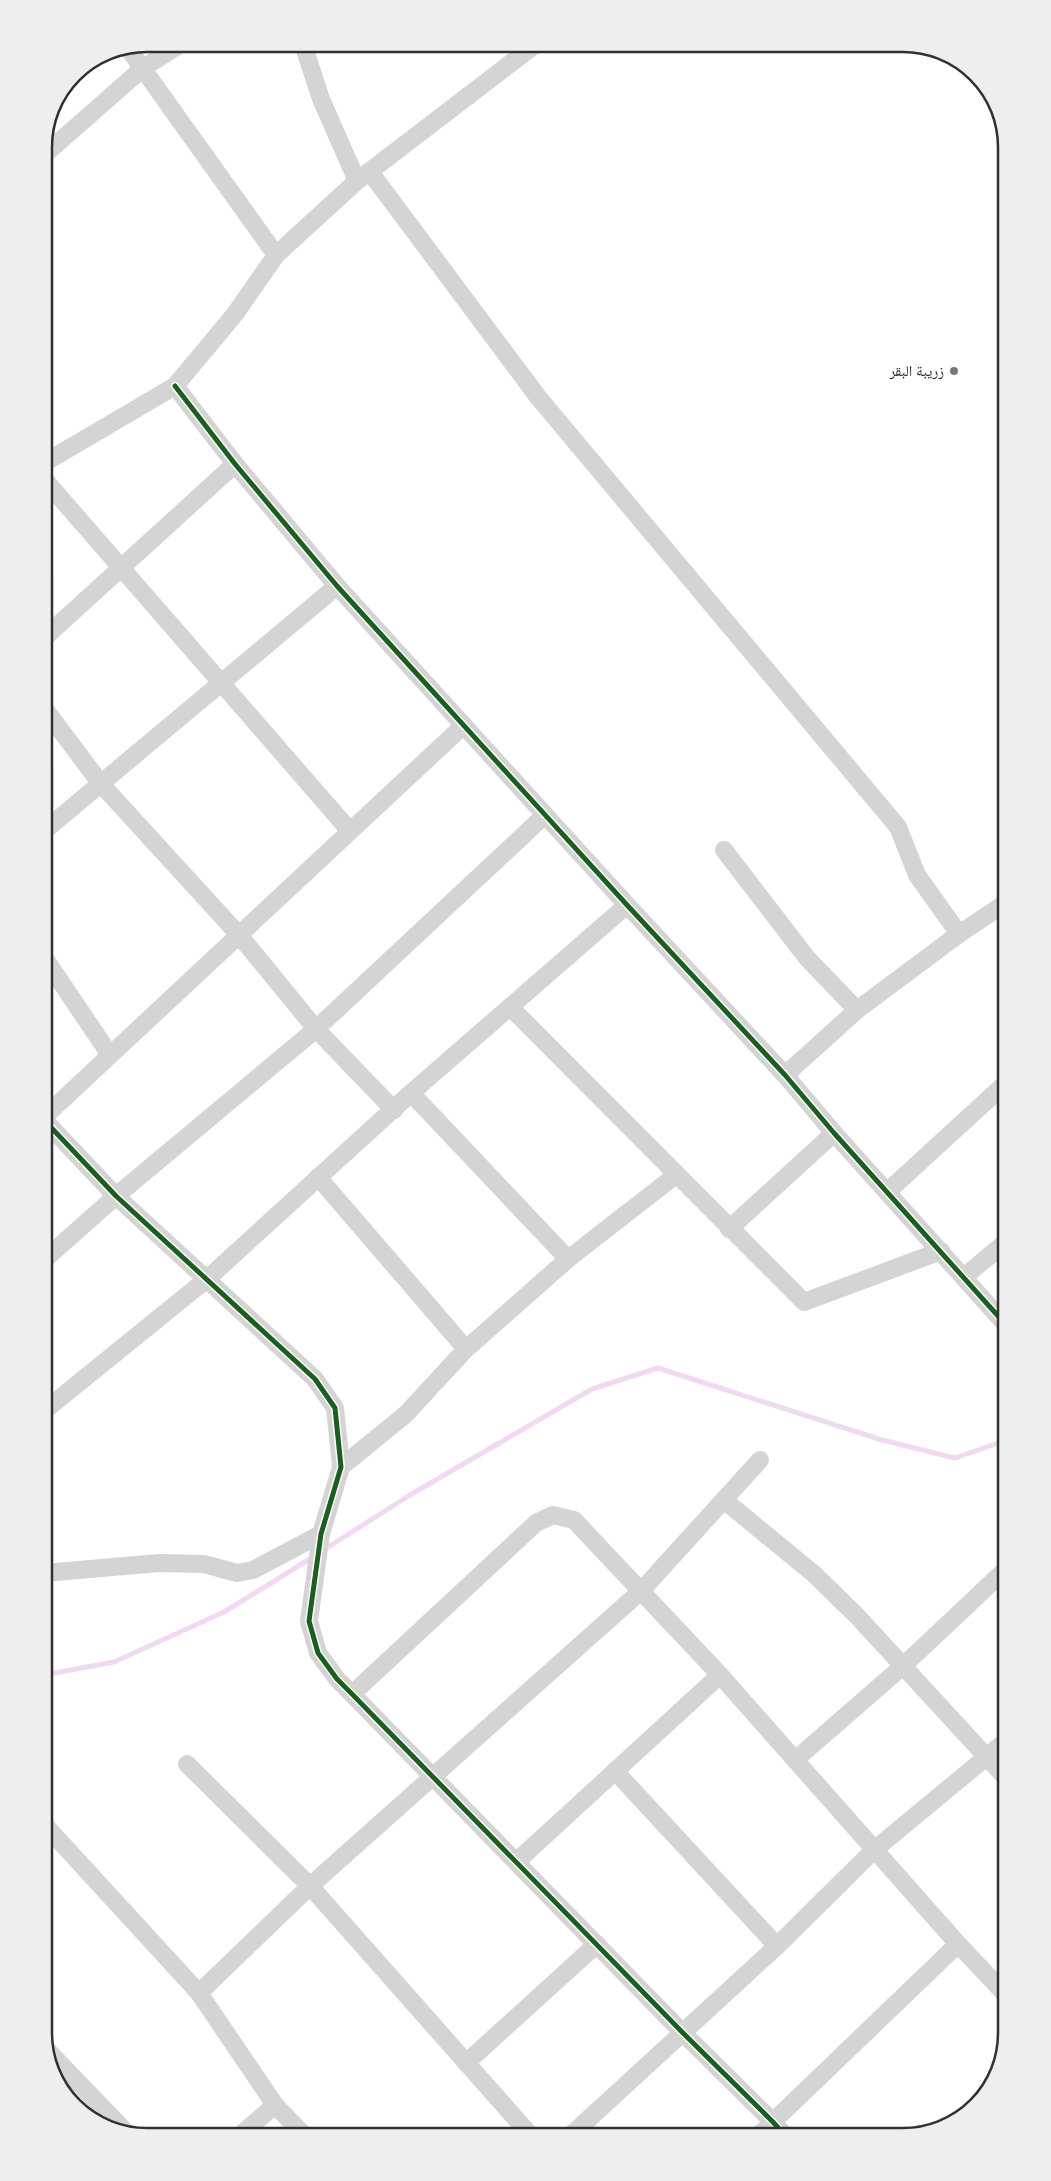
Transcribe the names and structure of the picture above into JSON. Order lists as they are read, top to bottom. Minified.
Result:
{"places":["زريبة البقر"]}
